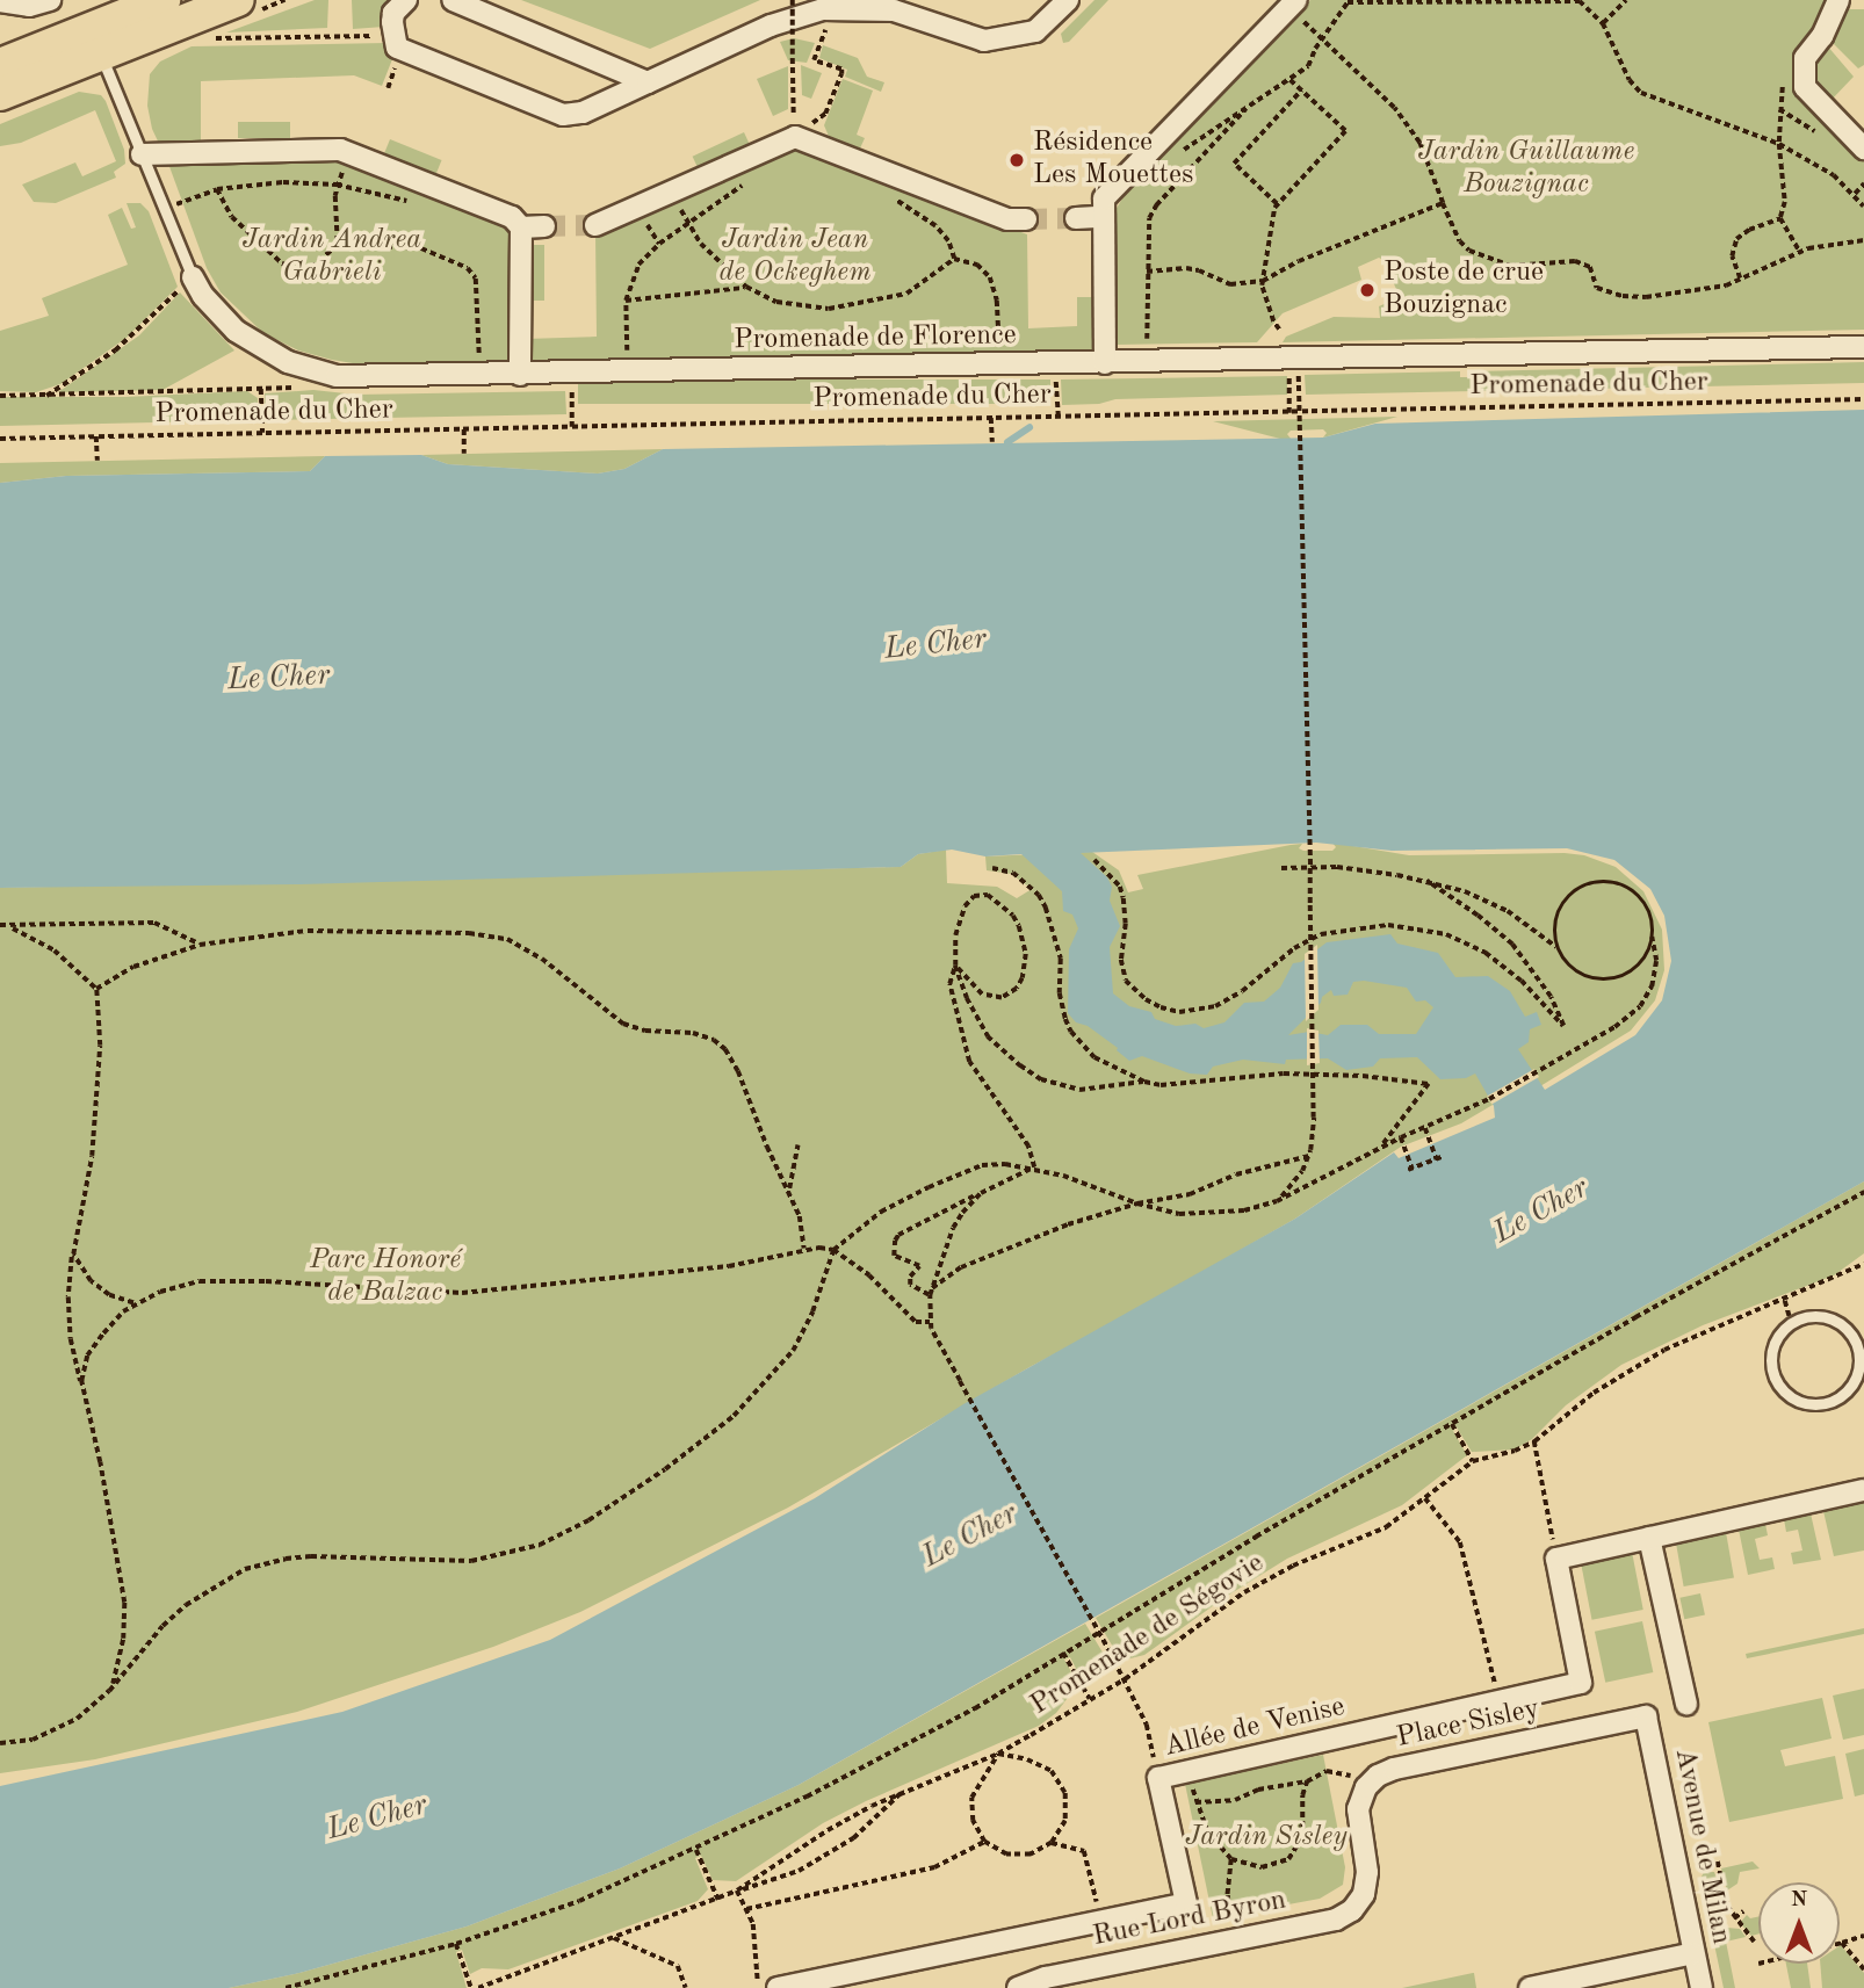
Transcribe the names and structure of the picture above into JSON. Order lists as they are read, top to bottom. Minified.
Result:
{"streets":{"street":["Promenade de Florence","Place Sisley","Allée de Venise","Avenue de Milan","Rue Lord Byron"],"path":["Promenade du Cher","Promenade de Ségovie"]},"crossings":[["Place Sisley","Avenue de Milan"],["Place Sisley","Rue Lord Byron"]],"water":["Le Cher"],"parks":["Jardin Guillaume Bouzignac","Jardin Andrea Gabrieli","Jardin Jean de Ockeghem","Parc Honoré de Balzac","Jardin Sisley"],"places":["Résidence Les Mouettes","Poste de crue Bouzignac"],"north":"top"}
